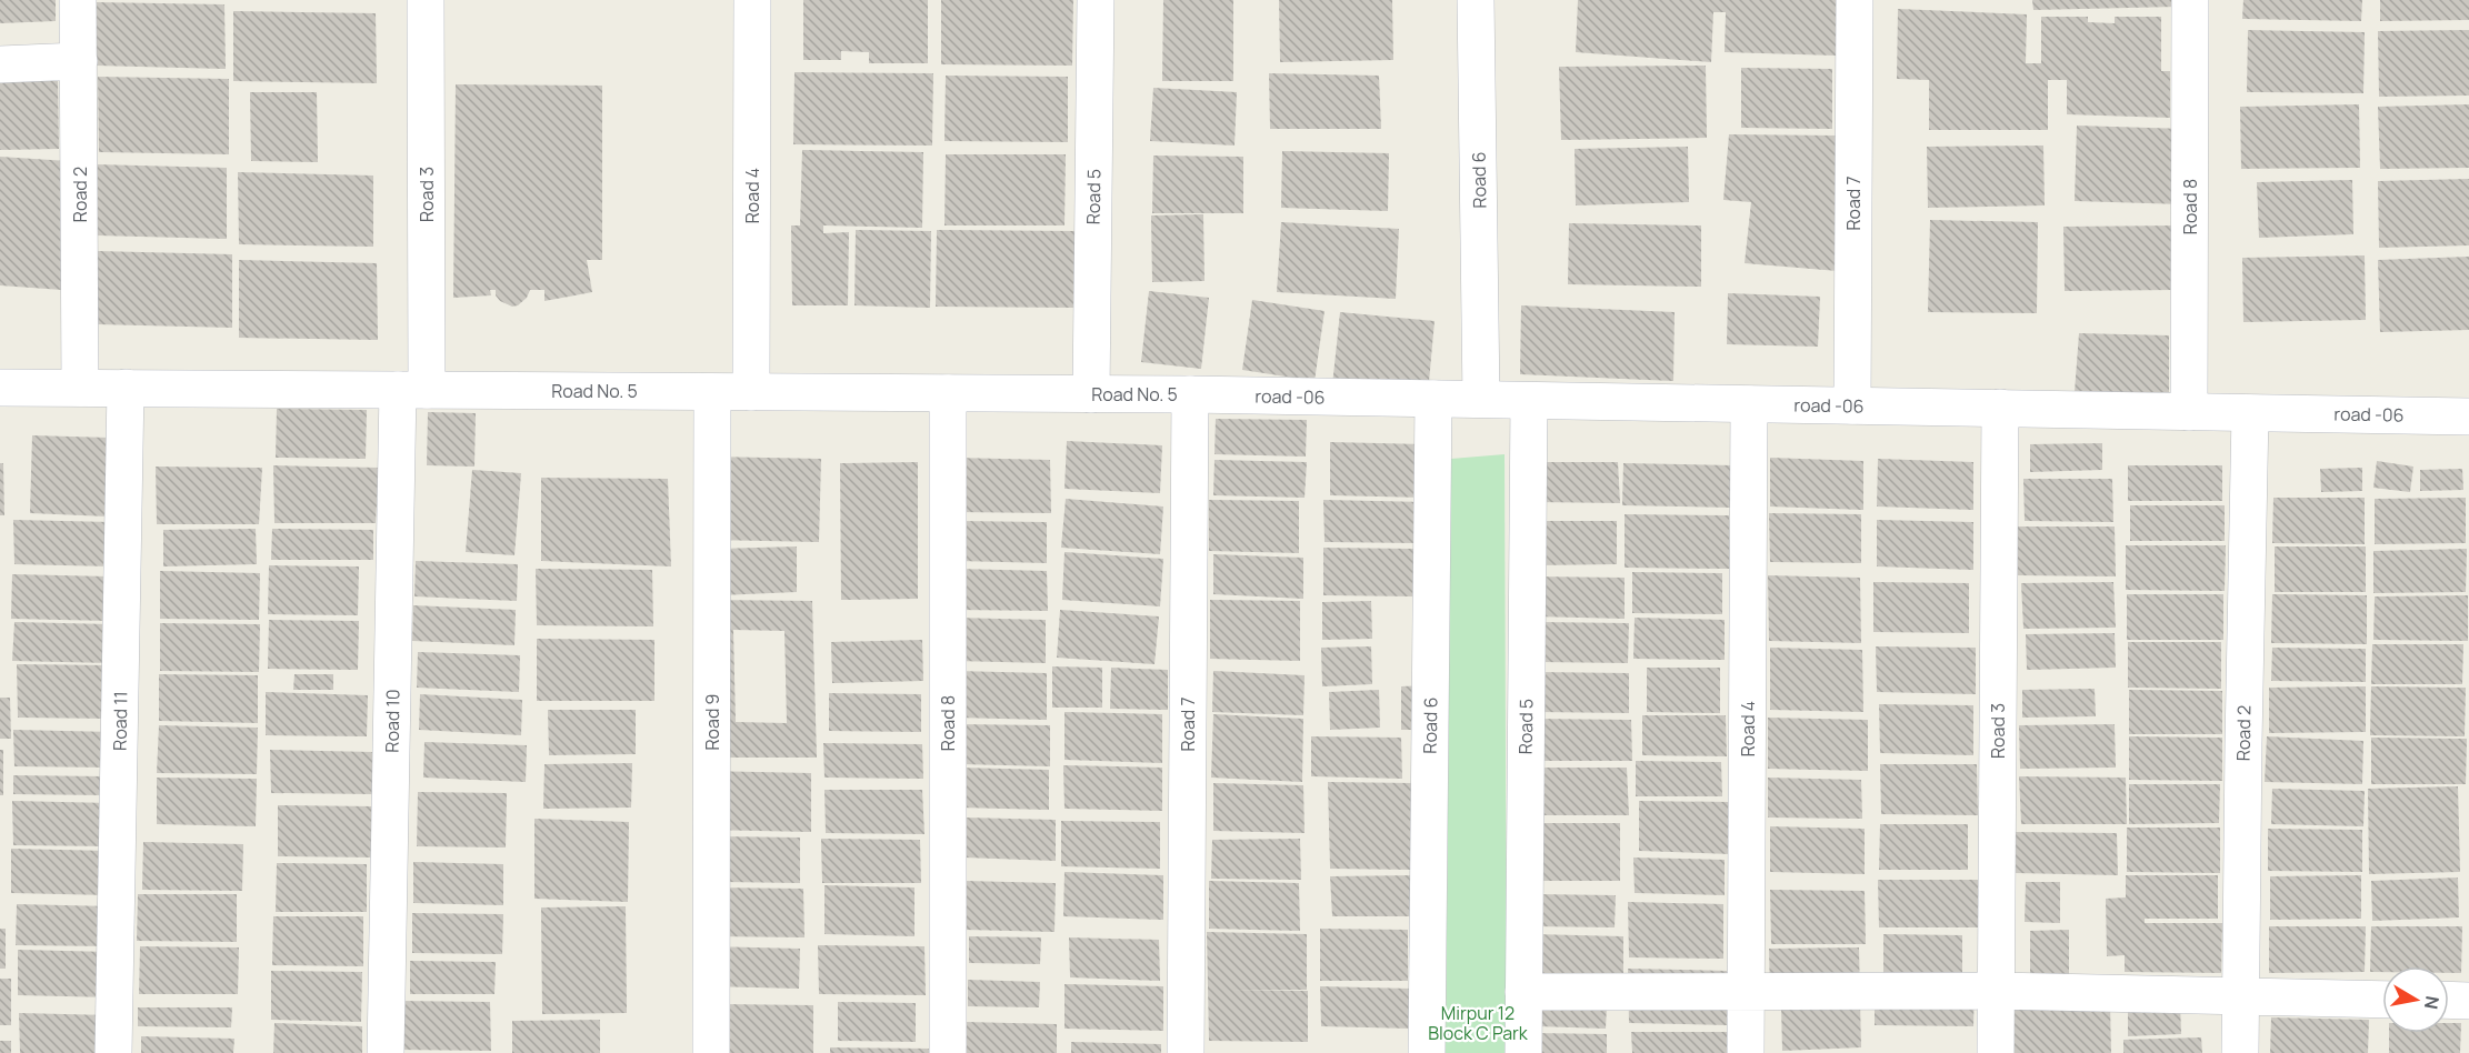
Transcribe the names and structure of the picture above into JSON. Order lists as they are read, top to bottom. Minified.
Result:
{"streets":{"street":["Road 6","Road 2","Road 3","Road 4","Road 5","Road 7","Road 8","Road No. 5","road -06","Road 11","Road 10","Road 9"]},"crossings":[["Road 6","road -06"],["Road 2","Road No. 5"],["Road 2","road -06"],["Road 3","Road No. 5"],["Road 3","road -06"],["Road 3","Road 10"],["Road 4","Road No. 5"],["Road 4","road -06"],["Road 5","Road No. 5"],["Road 5","road -06"],["Road 7","Road No. 5"],["Road 7","road -06"],["Road 8","Road No. 5"],["Road 8","road -06"],["Road No. 5","road -06"],["Road No. 5","Road 11"],["Road No. 5","Road 10"],["Road No. 5","Road 9"]],"parks":["Mirpur 12 Block C Park"],"north":"right"}
